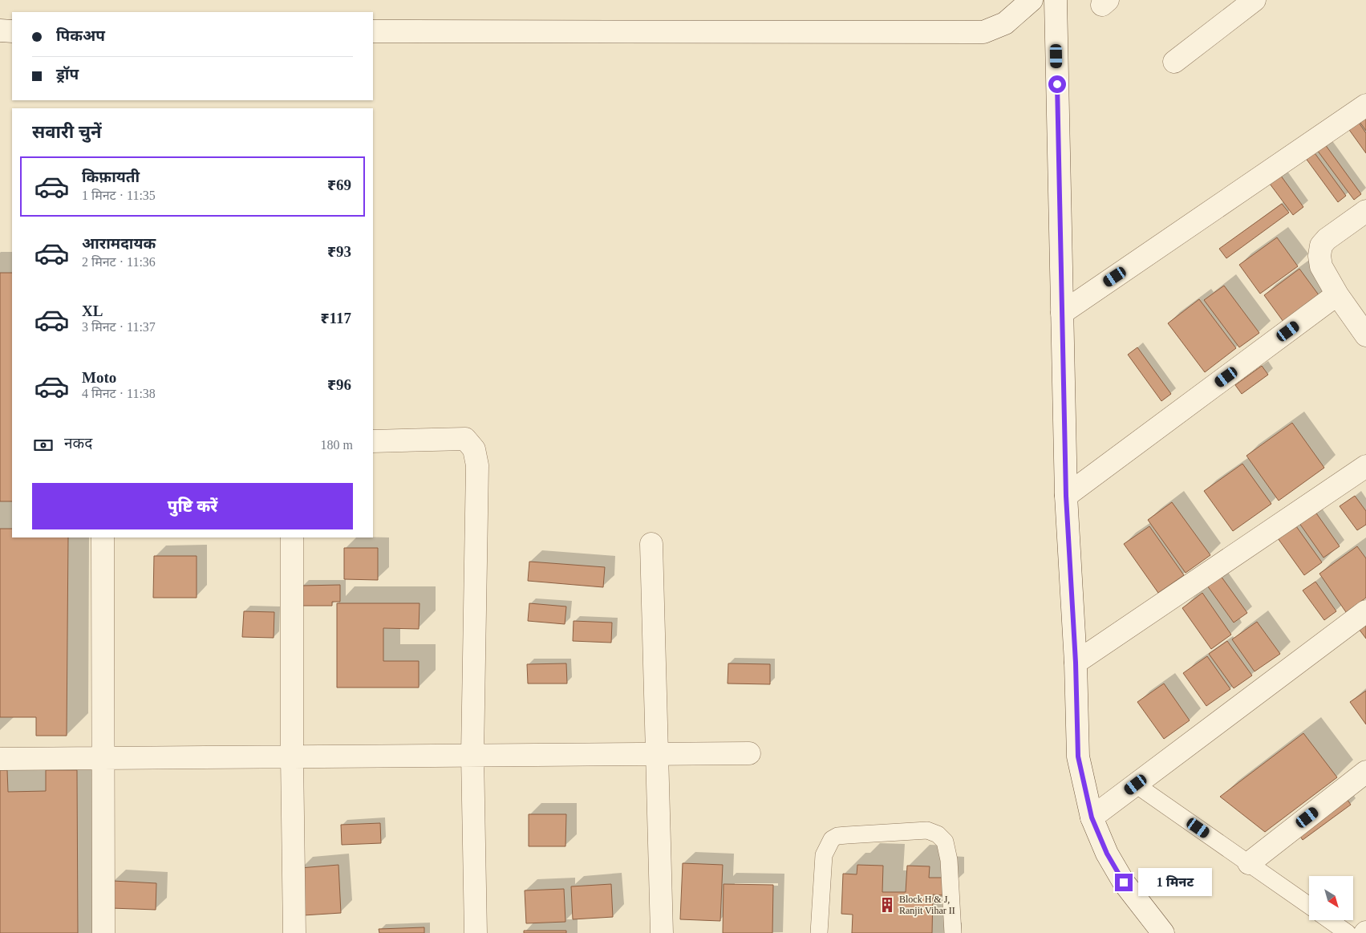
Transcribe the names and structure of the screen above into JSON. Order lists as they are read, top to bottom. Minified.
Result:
{"places":{"building":["Block H & J, Ranjit Vihar II"]},"north":"bottom right","page":{"banner":["पिकअप","ड्रॉप"],"heading":"सवारी चुनें","list":[{"name":"किफ़ायती","note":"1 मिनट · 11:35","value":"₹69"},{"name":"आरामदायक","note":"2 मिनट · 11:36","value":"₹93"},{"name":"XL","note":"3 मिनट · 11:37","value":"₹117"},{"name":"Moto","note":"4 मिनट · 11:38","value":"₹96"}],"pay":["नकद","180 m"],"buttons":"पुष्टि करें","bubble":"1 मिनट"}}
